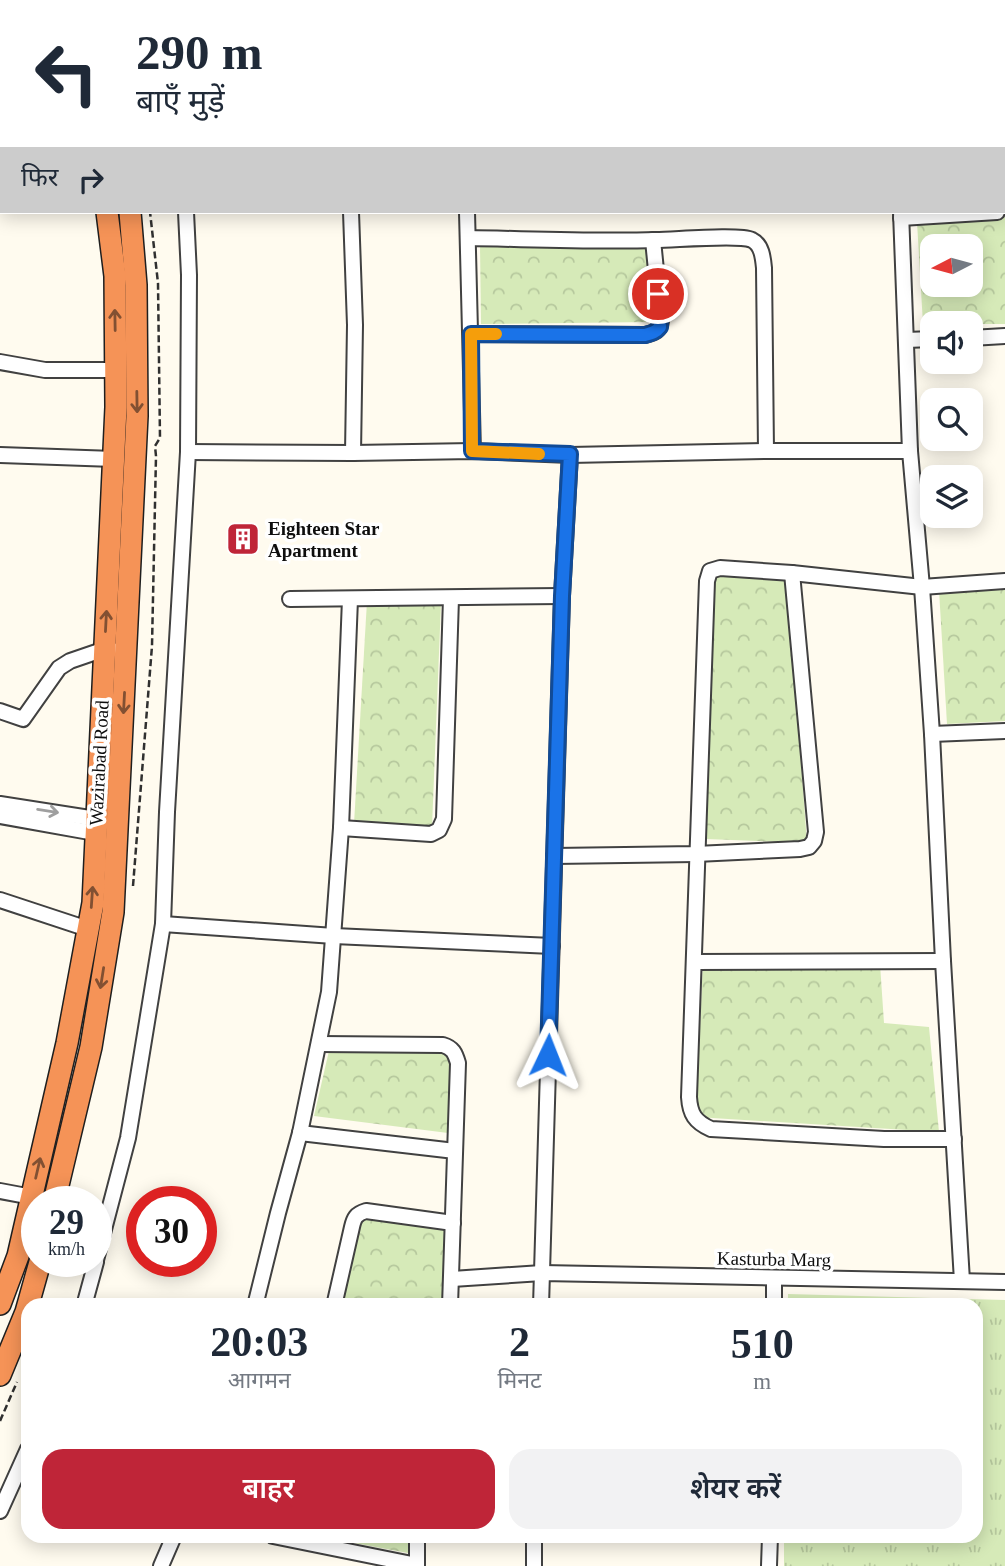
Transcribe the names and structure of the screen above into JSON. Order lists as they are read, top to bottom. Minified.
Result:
{"streets":{"highway":["Wazirabad Road"],"street":["Kasturba Marg"]},"places":{"building":["Eighteen Star Apartment"]},"north":"left","page":{"turn":["290 m","बाएँ मुड़ें"],"then":"फिर","speed":"29 km/h","limit":"30","eta":["20:03","आगमन","2","मिनट","510","m"],"buttons":["बाहर","शेयर करें"]}}
